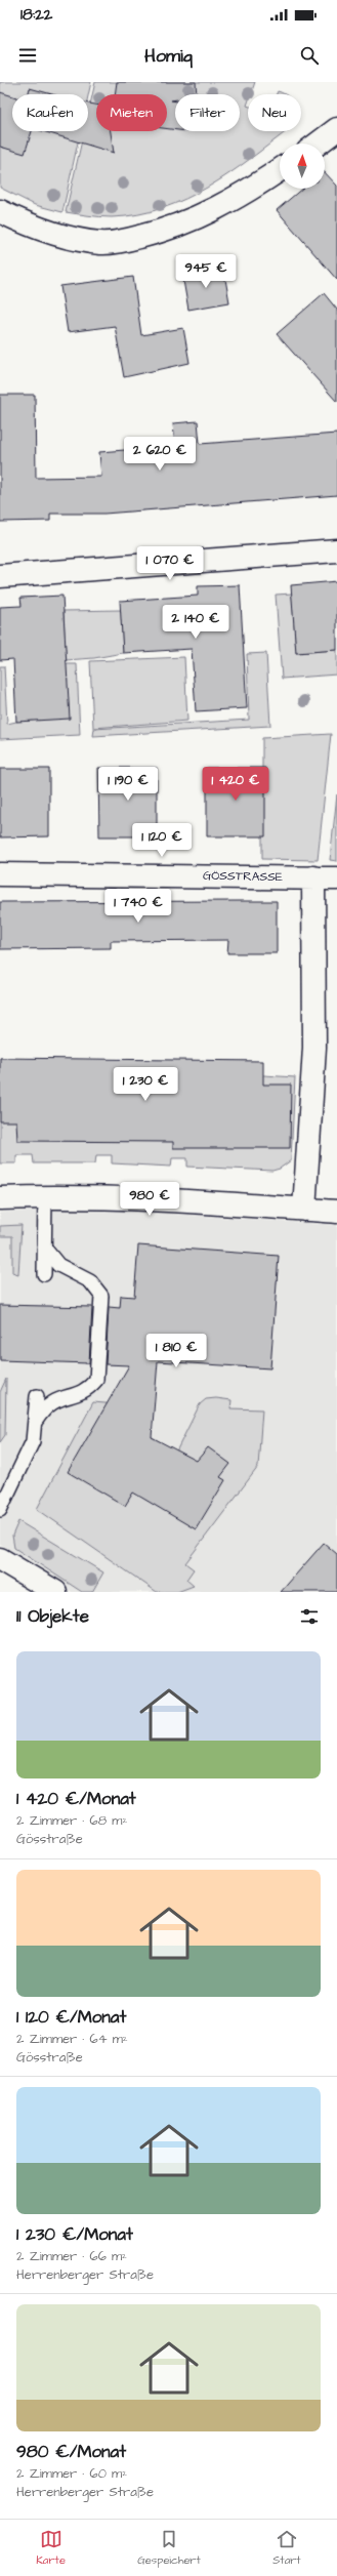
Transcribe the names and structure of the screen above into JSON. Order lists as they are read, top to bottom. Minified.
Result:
{"streets":{"street":["GÖSSTRASSE"]},"north":"top","page":{"status":"18:22","header":"Homiq","chip":["Kaufen","Mieten","Filter","Neu"],"price":["945 €","2 620 €","1 070 €","2 140 €","1 190 €","1 420 €","1 120 €","1 740 €","1 230 €","980 €","1 810 €"],"heading":"11 Objekte","list":[{"name":"1 420 €/Monat","note":"2 Zimmer · 68 m² · Gösstraße"},{"name":"1 120 €/Monat","note":"2 Zimmer · 64 m² · Gösstraße"},{"name":"1 230 €/Monat","note":"2 Zimmer · 66 m² · Herrenberger Straße"},{"name":"980 €/Monat","note":"2 Zimmer · 60 m² · Herrenberger Straße"}],"tabs":["Karte","Gespeichert","Start"]}}
